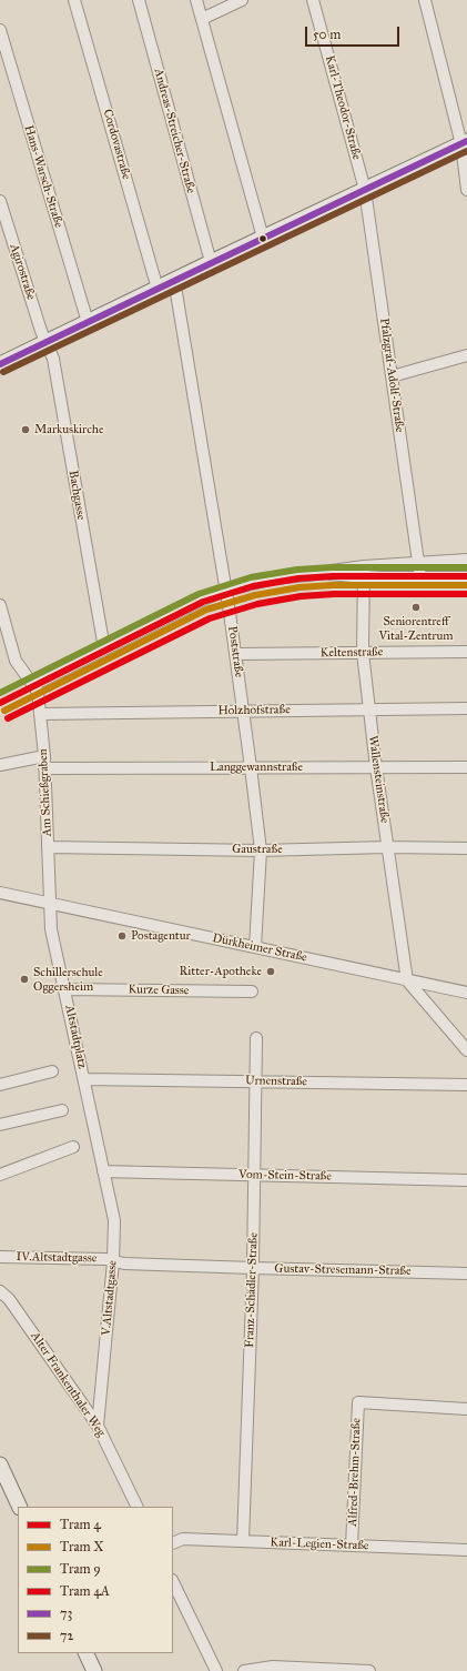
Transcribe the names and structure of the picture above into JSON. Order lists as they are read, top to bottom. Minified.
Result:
{"streets":{"street":["Karl-Theodor-Straße","Andreas-Streicher-Straße","Cordovastraße","Hans-Warsch-Straße","Agirostraße","Pfalzgraf-Adolf-Straße","Bachgasse","Poststraße","Keltenstraße","Holzhofstraße","Langgewannstraße","Wallensteinstraße","Am Schießgraben","Gaustraße","Dürkheimer Straße","Kurze Gasse","Altstadtplatz","Urnenstraße","Vom-Stein-Straße","IV.Altstadtgasse","Gustav-Stresemann-Straße","Franz-Schädler-Straße","V.Altstadtgasse","Alter Frankenthaler Weg","Alfred-Brehm-Straße","Karl-Legien-Straße"]},"crossings":[["Karl-Theodor-Straße","Pfalzgraf-Adolf-Straße"],["Agirostraße","Bachgasse"],["Poststraße","Keltenstraße"],["Poststraße","Holzhofstraße"],["Poststraße","Langgewannstraße"],["Poststraße","Gaustraße"],["Poststraße","Dürkheimer Straße"],["Keltenstraße","Wallensteinstraße"],["Holzhofstraße","Wallensteinstraße"],["Holzhofstraße","Am Schießgraben"],["Langgewannstraße","Wallensteinstraße"],["Langgewannstraße","Am Schießgraben"],["Wallensteinstraße","Gaustraße"],["Wallensteinstraße","Dürkheimer Straße"],["Am Schießgraben","Gaustraße"],["Am Schießgraben","Dürkheimer Straße"],["Am Schießgraben","Altstadtplatz"],["Dürkheimer Straße","Altstadtplatz"],["Kurze Gasse","Altstadtplatz"],["Altstadtplatz","Urnenstraße"],["Altstadtplatz","Vom-Stein-Straße"],["Altstadtplatz","V.Altstadtgasse"],["Urnenstraße","Franz-Schädler-Straße"],["Vom-Stein-Straße","Franz-Schädler-Straße"],["Vom-Stein-Straße","V.Altstadtgasse"],["IV.Altstadtgasse","Gustav-Stresemann-Straße"],["IV.Altstadtgasse","V.Altstadtgasse"],["Gustav-Stresemann-Straße","Franz-Schädler-Straße"],["Gustav-Stresemann-Straße","V.Altstadtgasse"],["Franz-Schädler-Straße","Karl-Legien-Straße"],["V.Altstadtgasse","Alter Frankenthaler Weg"],["Alfred-Brehm-Straße","Karl-Legien-Straße"]],"places":["Markuskirche","Seniorentreff Vital-Zentrum","Postagentur","Ritter-Apotheke","Schillerschule Oggersheim"],"lines":["transit line 73","transit line 72","tram line 9","tram line 4","tram line X","tram line 4A"],"legend":["Tram 4","Tram X","Tram 9","Tram 4A","73","72"],"scale_bar":"50 m"}
